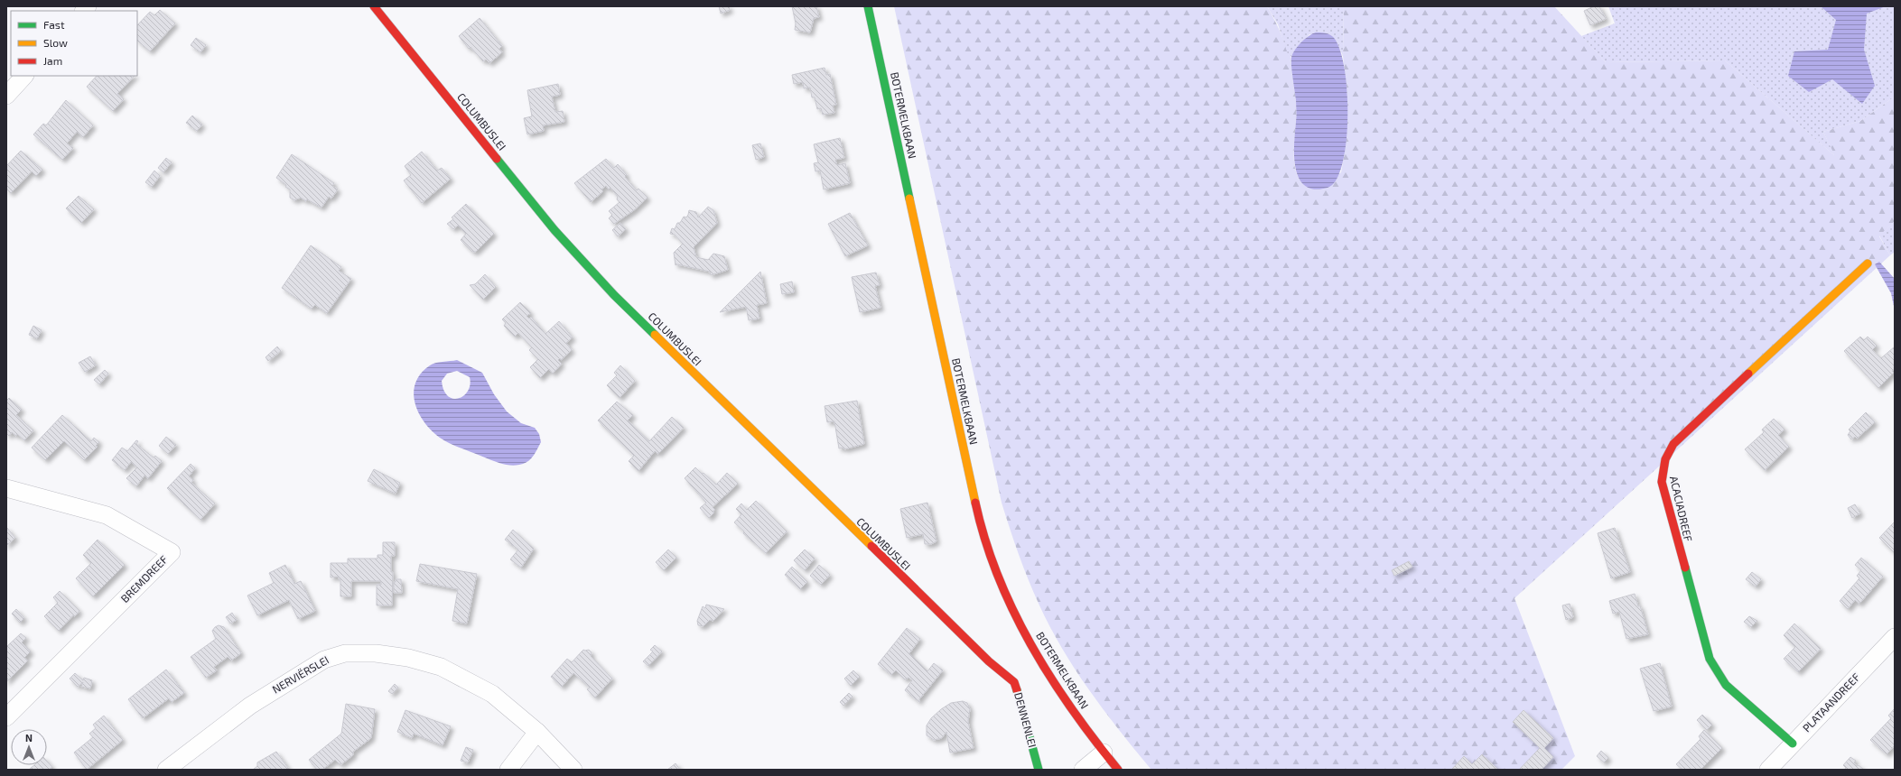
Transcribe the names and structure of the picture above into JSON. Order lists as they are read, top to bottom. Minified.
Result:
{"streets":{"street":["BOTERMELKBAAN","COLUMBUSLEI","ACACIADREEF","BREMDREEF","NERVIËRSLEI","PLATAANDREEF","DENNENLEI"]},"crossings":[["COLUMBUSLEI","DENNENLEI"],["ACACIADREEF","PLATAANDREEF"]],"legend":["Fast","Slow","Jam"],"north":"top"}
